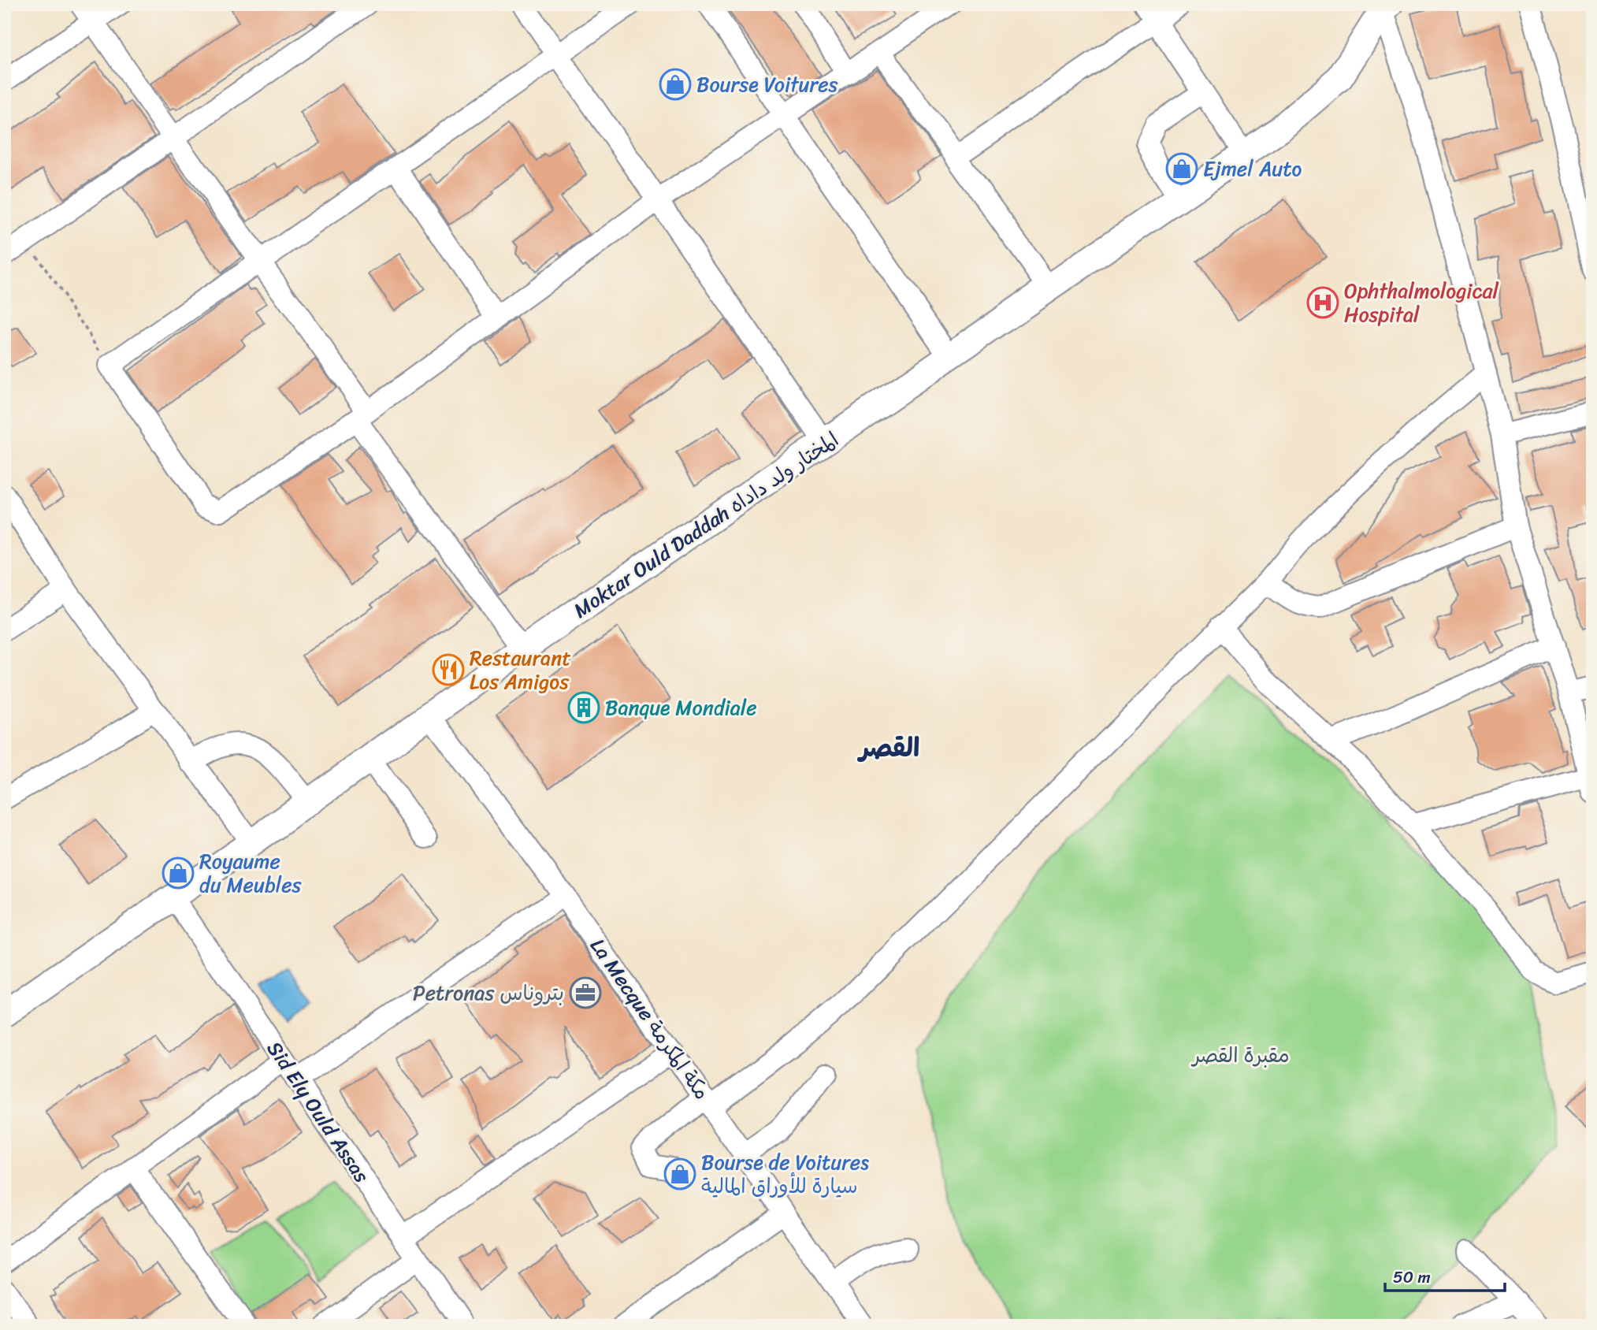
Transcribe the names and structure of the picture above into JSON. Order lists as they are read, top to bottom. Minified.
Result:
{"streets":{"main road":["Moktar Ould Daddah المختار ولد داداه"],"street":["La Mecque مكة المكرمة","Sid Ely Ould Assas"]},"crossings":[["Moktar Ould Daddah المختار ولد داداه","La Mecque مكة المكرمة"],["Moktar Ould Daddah المختار ولد داداه","Sid Ely Ould Assas"]],"districts":["القصر"],"parks":["مقبرة القصر"],"places":{"shop":["Bourse Voitures","Ejmel Auto","Royaume du Meubles","Bourse de Voitures سيارة للأوراق المالية"],"hospital":["Ophthalmological Hospital"],"restaurant":["Restaurant Los Amigos"],"building":["Banque Mondiale"],"office":["Petronas بتروناس"]},"scale_bar":"50 m"}
